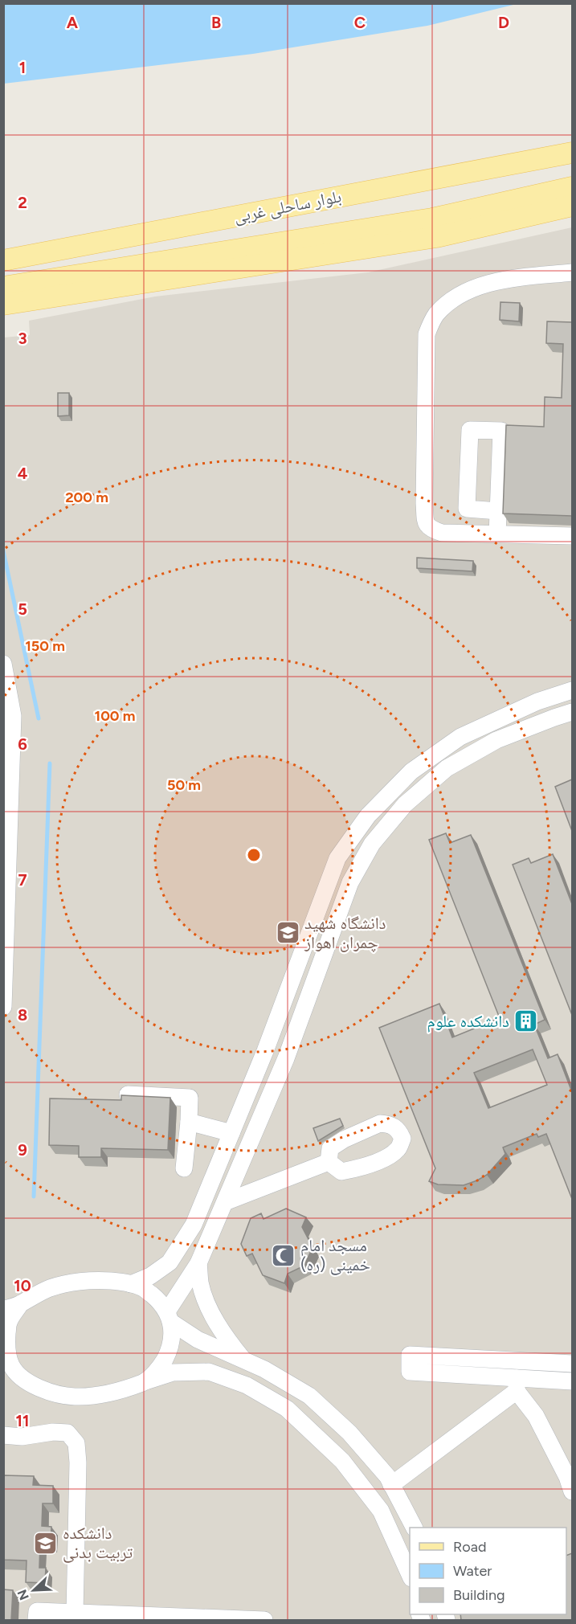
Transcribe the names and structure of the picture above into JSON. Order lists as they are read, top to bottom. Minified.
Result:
{"streets":{"main road":["بلوار ساحلی غربی"]},"places":{"school or university":["دانشگاه شهید چمران اهواز","دانشکده تربیت بدنی"],"building":["دانشکده علوم"],"mosque":["مسجد امام خمینی (ره)"]},"legend":["Road","Water","Building"],"north":"bottom left","grid":{"columns":["A","B","C","D"],"rows":["1","2","3","4","5","6","7","8","9","10","11"]},"rings":["200 m","150 m","100 m","50 m"]}
